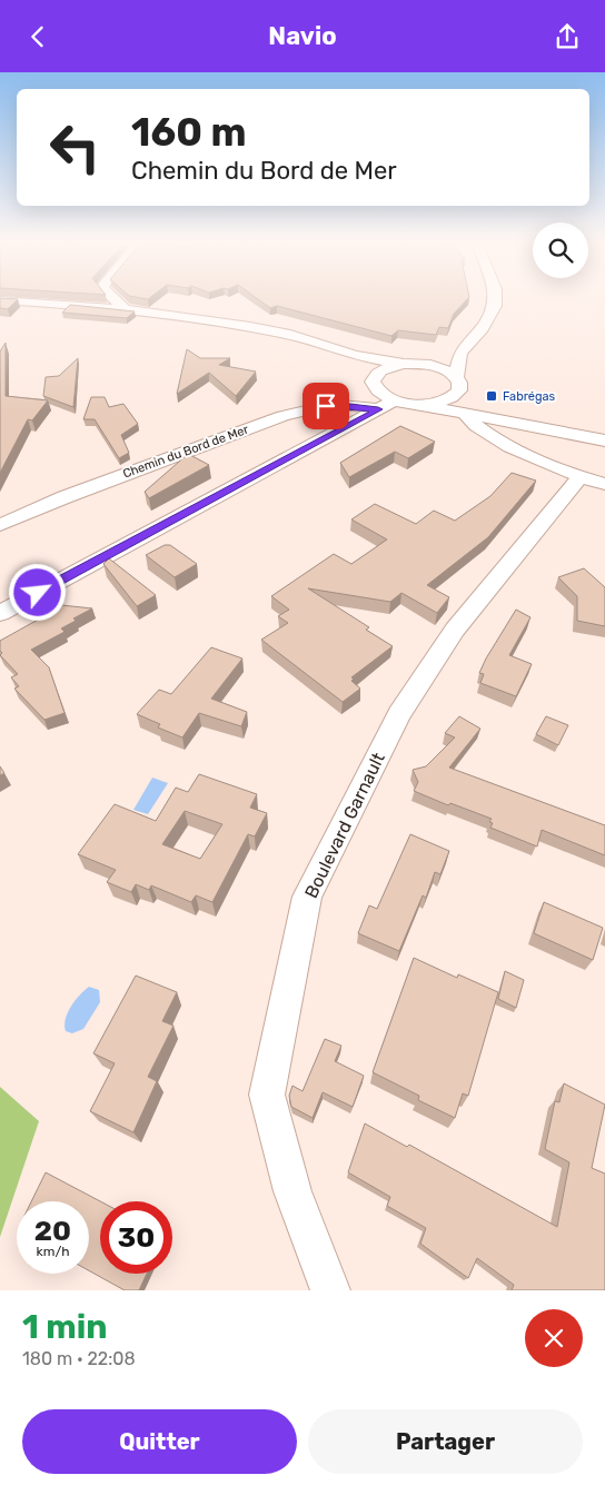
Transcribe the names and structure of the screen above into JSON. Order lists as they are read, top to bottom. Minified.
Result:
{"streets":{"street":["Chemin du Bord de Mer","Boulevard Garnault"]},"places":{"transit":["Fabrégas"]},"page":{"header":"Navio","turn":["160 m","Chemin du Bord de Mer"],"speed":"20 km/h","limit":"30","heading":["1 min","180 m · 22:08"],"buttons":["Quitter","Partager"]}}
